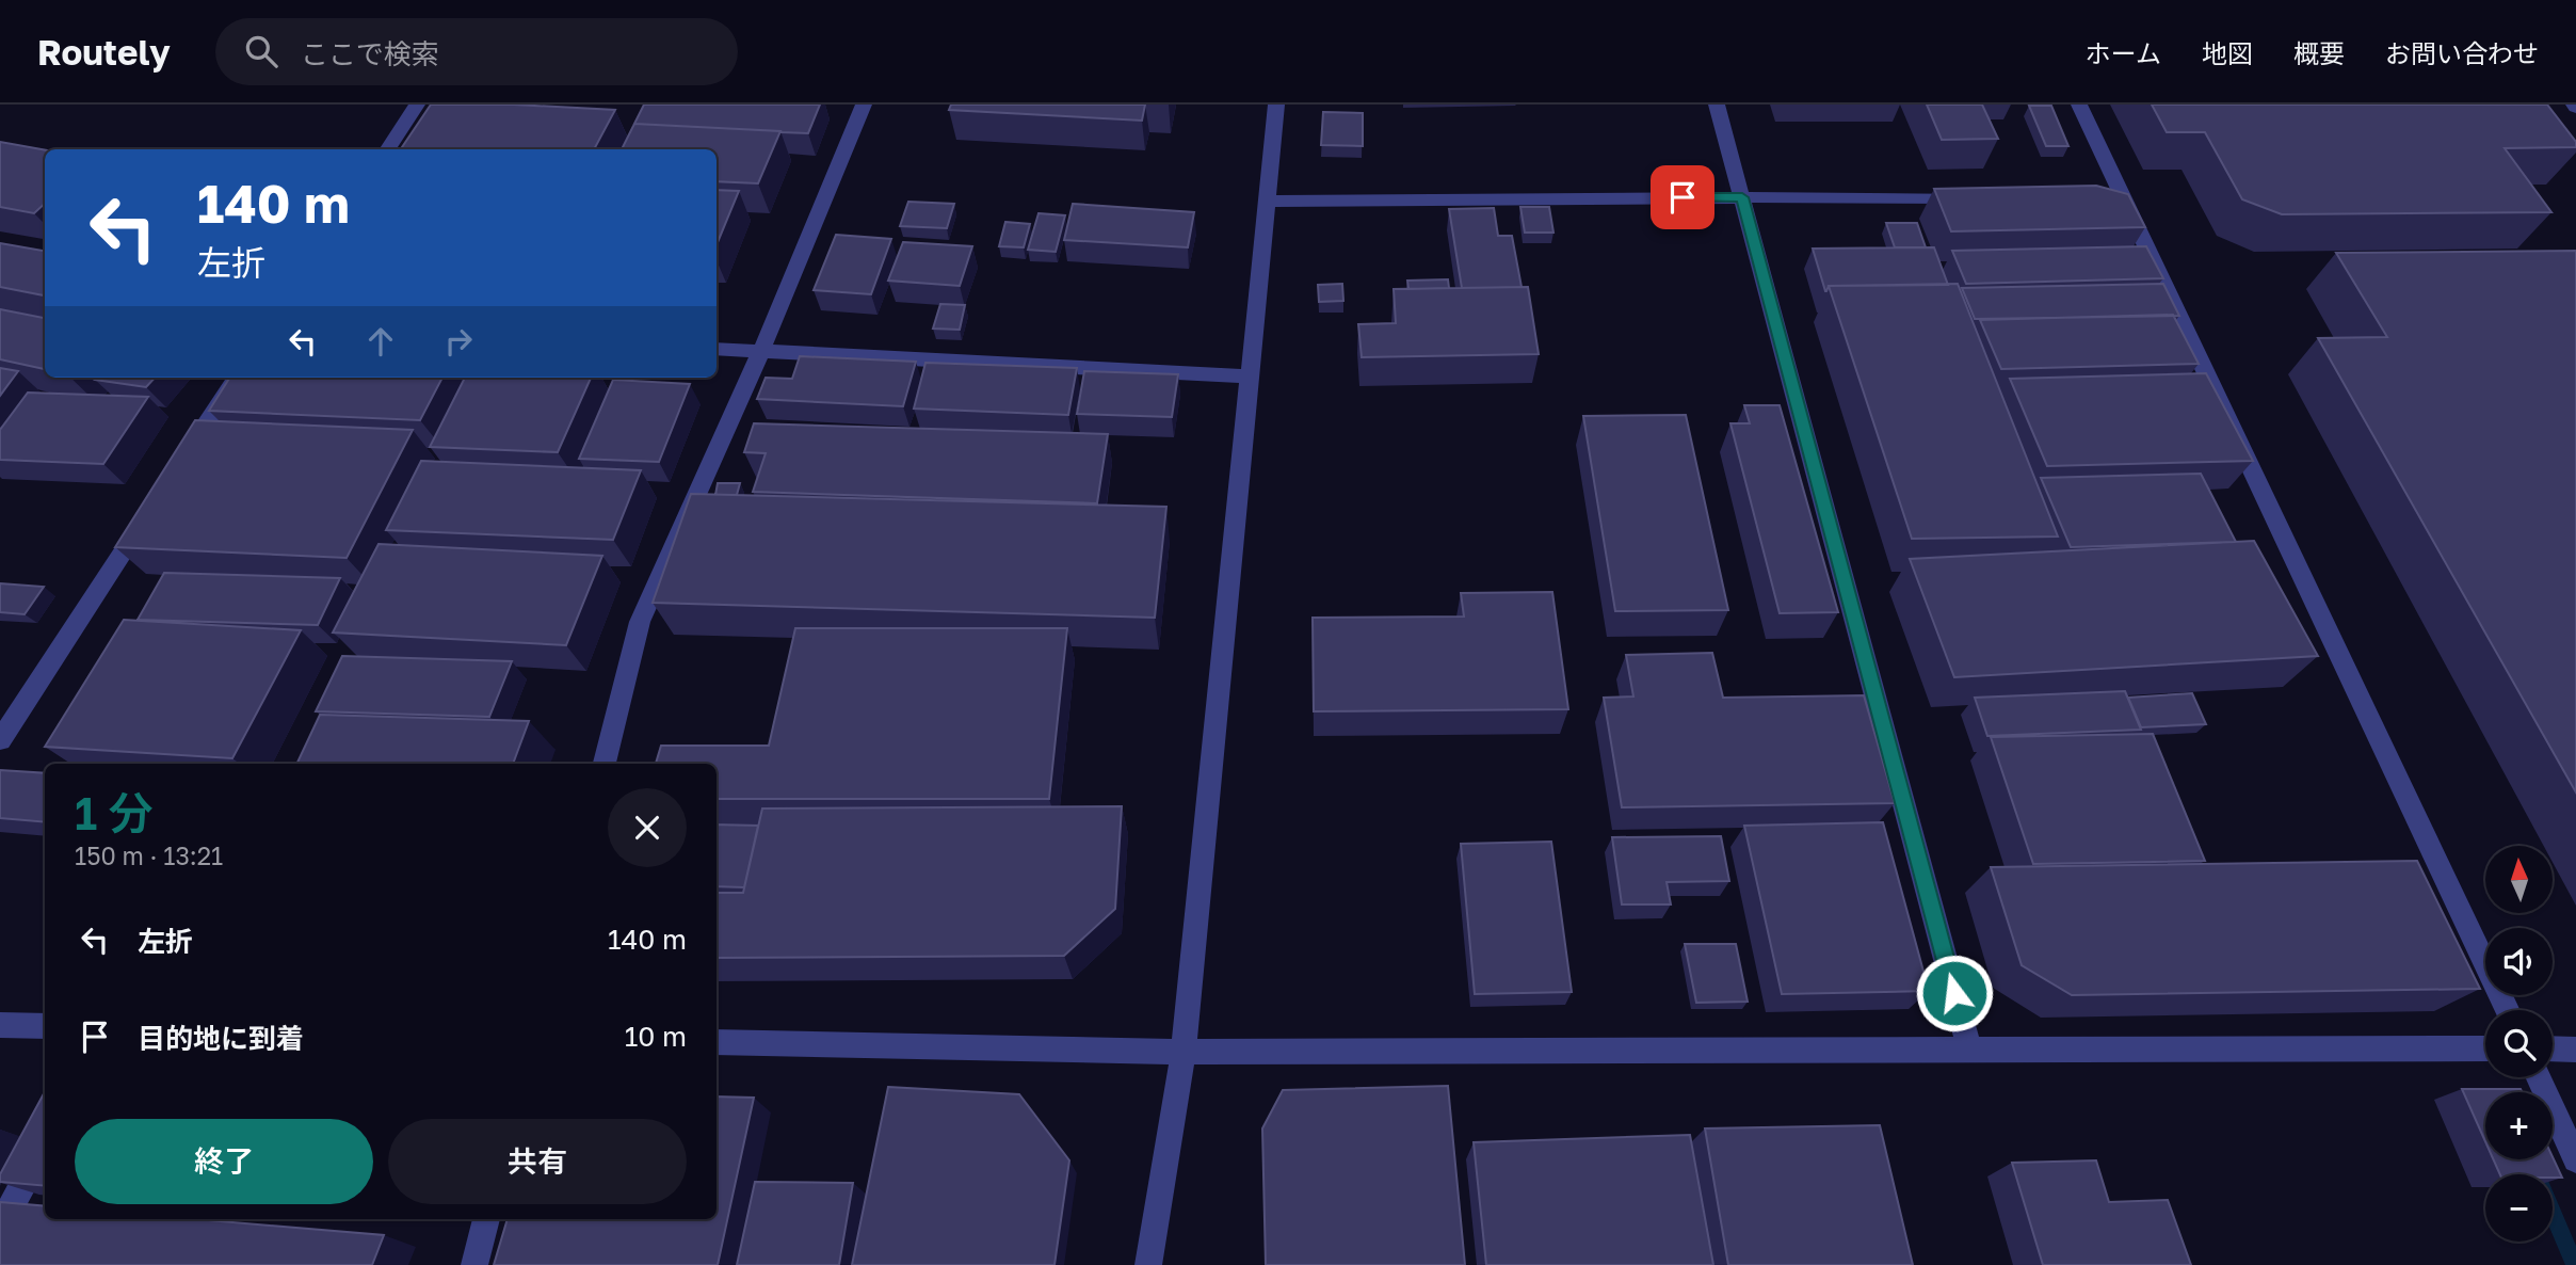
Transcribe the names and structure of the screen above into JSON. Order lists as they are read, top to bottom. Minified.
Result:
{"north":"top","page":{"header":"Routely","search":"ここで検索","nav":["ホーム","地図","概要","お問い合わせ"],"turn":["140 m","左折"],"heading":["1 分","150 m · 13:21"],"map_buttons":["+","−"],"list":[{"name":"左折","value":"140 m"},{"name":"目的地に到着","value":"10 m"}],"buttons":["終了","共有"]}}
